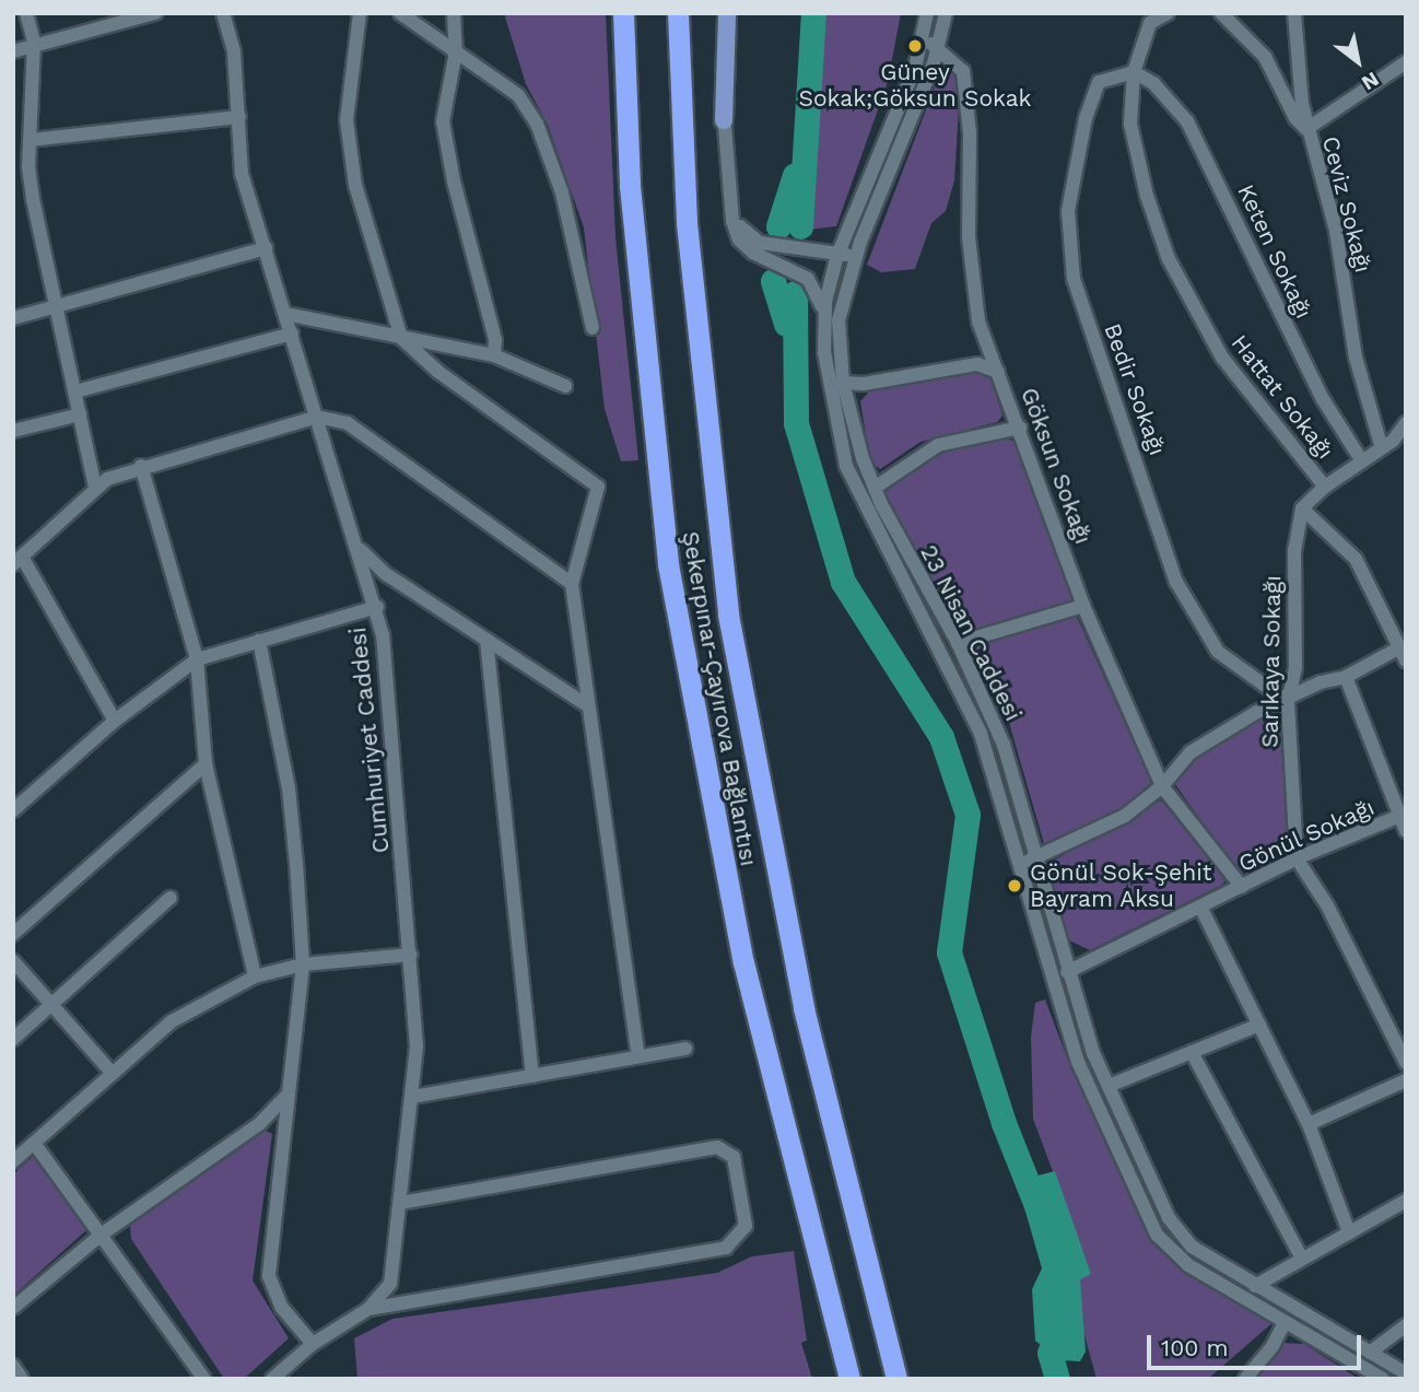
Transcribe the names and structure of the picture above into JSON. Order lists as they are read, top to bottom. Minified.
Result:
{"streets":{"highway":["Şekerpınar-Çayırova Bağlantısı"],"street":["Ceviz Sokağı","Keten Sokağı","Bedir Sokağı","Hattat Sokağı","Göksun Sokağı","23 Nisan Caddesi","Sarıkaya Sokağı","Cumhuriyet Caddesi","Gönül Sokağı"]},"crossings":[["Keten Sokağı","Bedir Sokağı"],["Keten Sokağı","Hattat Sokağı"],["Bedir Sokağı","Hattat Sokağı"],["Bedir Sokağı","Sarıkaya Sokağı"],["Göksun Sokağı","23 Nisan Caddesi"],["Göksun Sokağı","Gönül Sokağı"],["23 Nisan Caddesi","Gönül Sokağı"],["Sarıkaya Sokağı","Gönül Sokağı"]],"places":["Güney Sokak;Göksun Sokak","Gönül Sok-Şehit Bayram Aksu"],"scale_bar":"100 m","north":"bottom right"}
